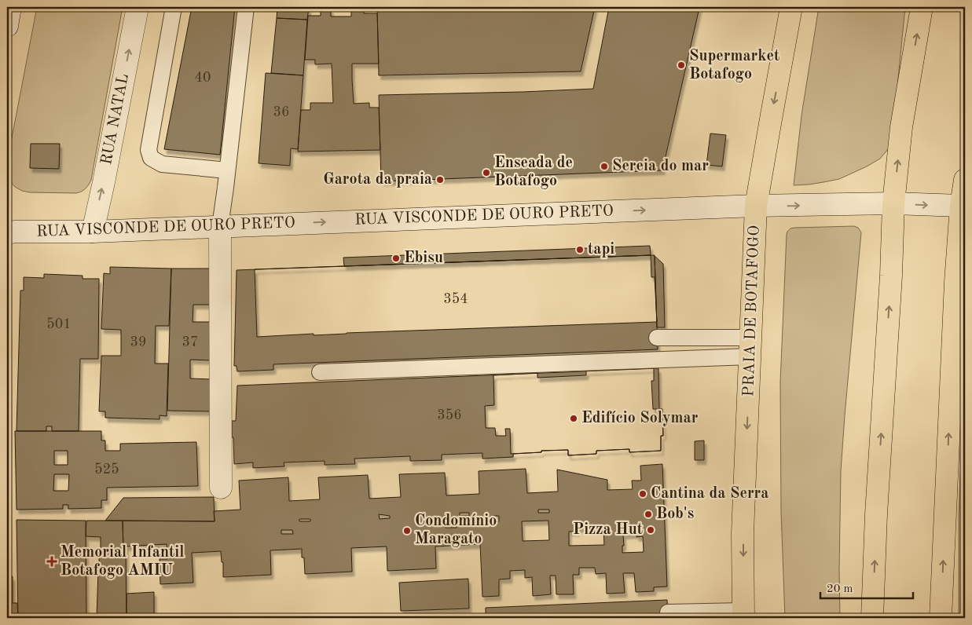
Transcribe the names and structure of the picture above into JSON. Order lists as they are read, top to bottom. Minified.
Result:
{"streets":{"main road":["PRAIA DE BOTAFOGO"],"street":["RUA NATAL","RUA VISCONDE DE OURO PRETO"]},"crossings":[["RUA NATAL","RUA VISCONDE DE OURO PRETO"],["RUA VISCONDE DE OURO PRETO","PRAIA DE BOTAFOGO"]],"one_way":["RUA NATAL","RUA VISCONDE DE OURO PRETO"],"places":{"other":["Supermarket Botafogo","Sereia do mar","Enseada de Botafogo","Garota da praia","tapi","Ebisu","Edifício Solymar","Cantina da Serra","Bob's","Pizza Hut","Condomínio Maragato"],"health":["Memorial Infantil Botafogo AMIU"]},"house_numbers":["40","36","354","501","39","37","356","525"],"scale_bar":"20 m"}
